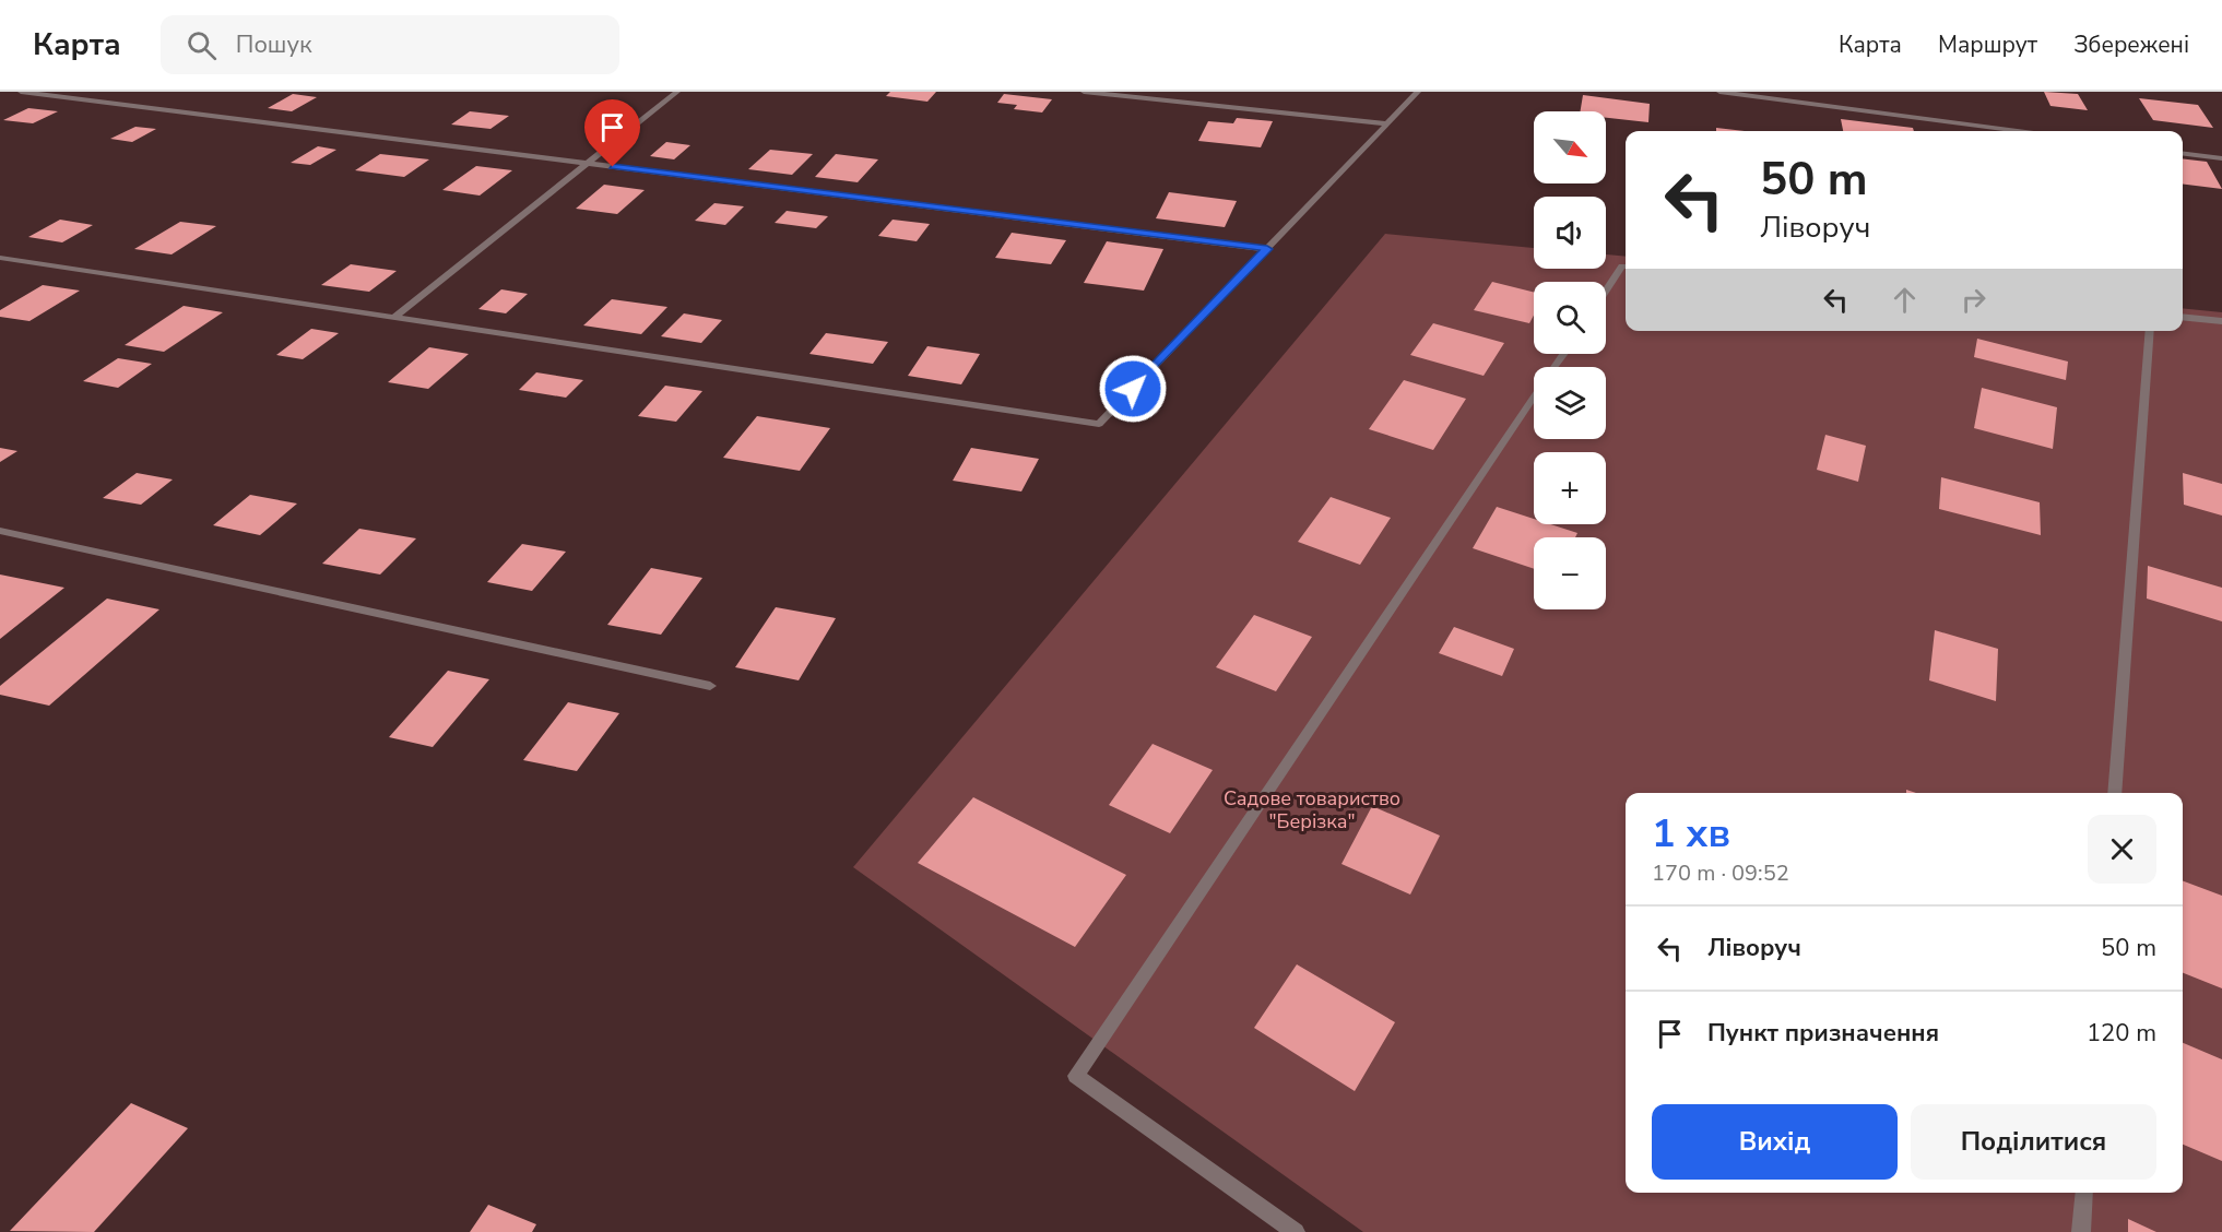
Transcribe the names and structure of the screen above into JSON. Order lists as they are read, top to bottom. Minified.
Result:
{"parks":["Садове товариство \"Берізка\""],"north":"bottom right","page":{"header":"Карта","search":"Пошук","nav":["Карта","Маршрут","Збережені"],"map_buttons":["+","−"],"turn":["50 m","Ліворуч"],"heading":["1 хв","170 m · 09:52"],"list":[{"name":"Ліворуч","value":"50 m"},{"name":"Пункт призначення","value":"120 m"}],"buttons":["Вихід","Поділитися"]}}
